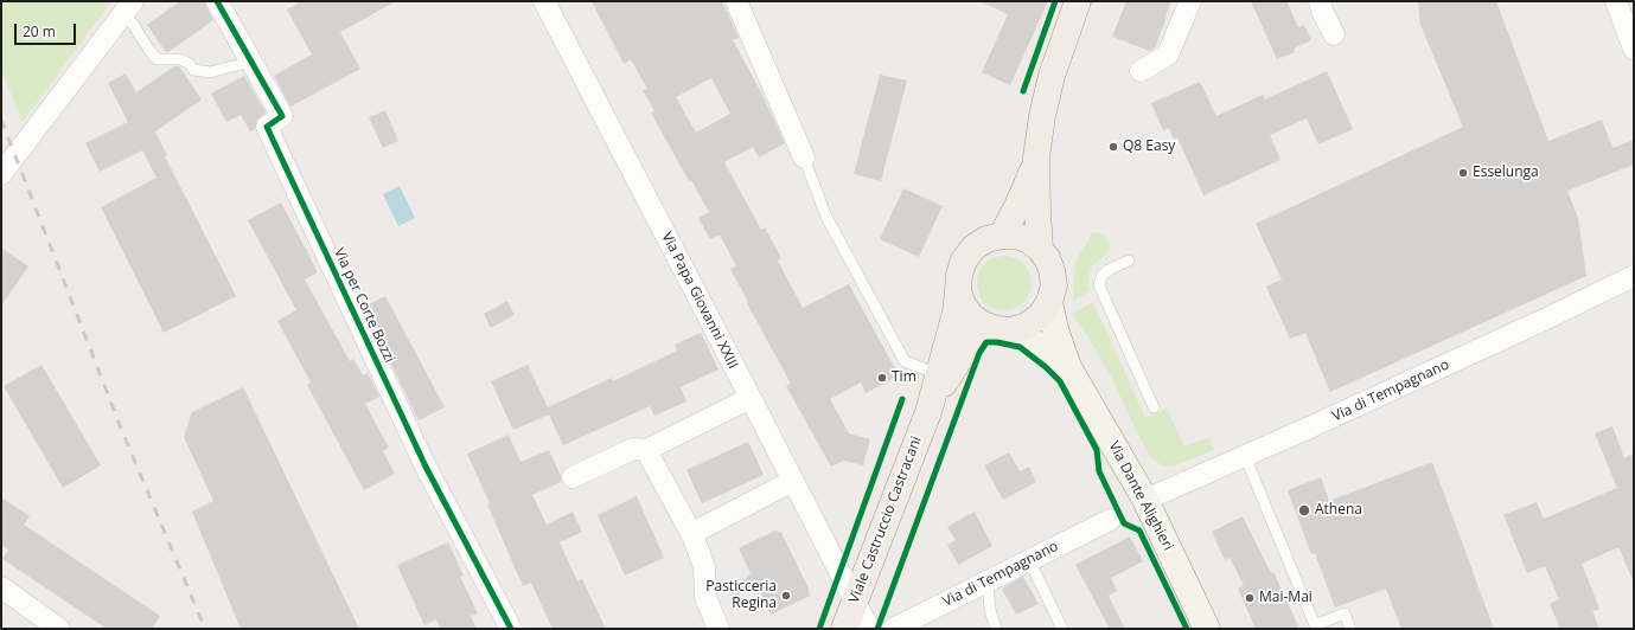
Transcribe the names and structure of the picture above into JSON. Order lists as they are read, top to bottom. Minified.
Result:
{"streets":{"main road":["Via Dante Alighieri","Viale Castruccio Castracani"],"street":["Via Papa Giovanni XXIII","Via per Corte Bozzi","Via di Tempagnano"]},"crossings":[["Via Papa Giovanni XXIII","Viale Castruccio Castracani"],["Via di Tempagnano","Via Dante Alighieri"],["Via Dante Alighieri","Viale Castruccio Castracani"]],"places":["Q8 Easy","Esselunga","Tim","Athena","Pasticceria Regina","Mai-Mai"],"scale_bar":"20 m"}
